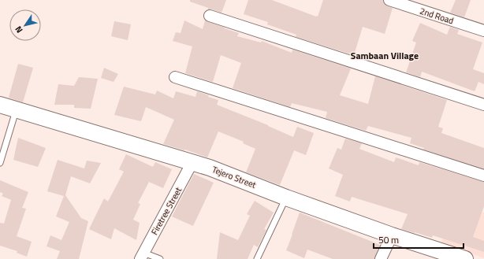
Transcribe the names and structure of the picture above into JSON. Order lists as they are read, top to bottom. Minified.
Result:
{"streets":{"main road":["Tejero Street"],"street":["2nd Road","Firetree Street"]},"crossings":[["Tejero Street","Firetree Street"]],"districts":["Sambaan Village"],"scale_bar":"50 m","north":"bottom left"}
